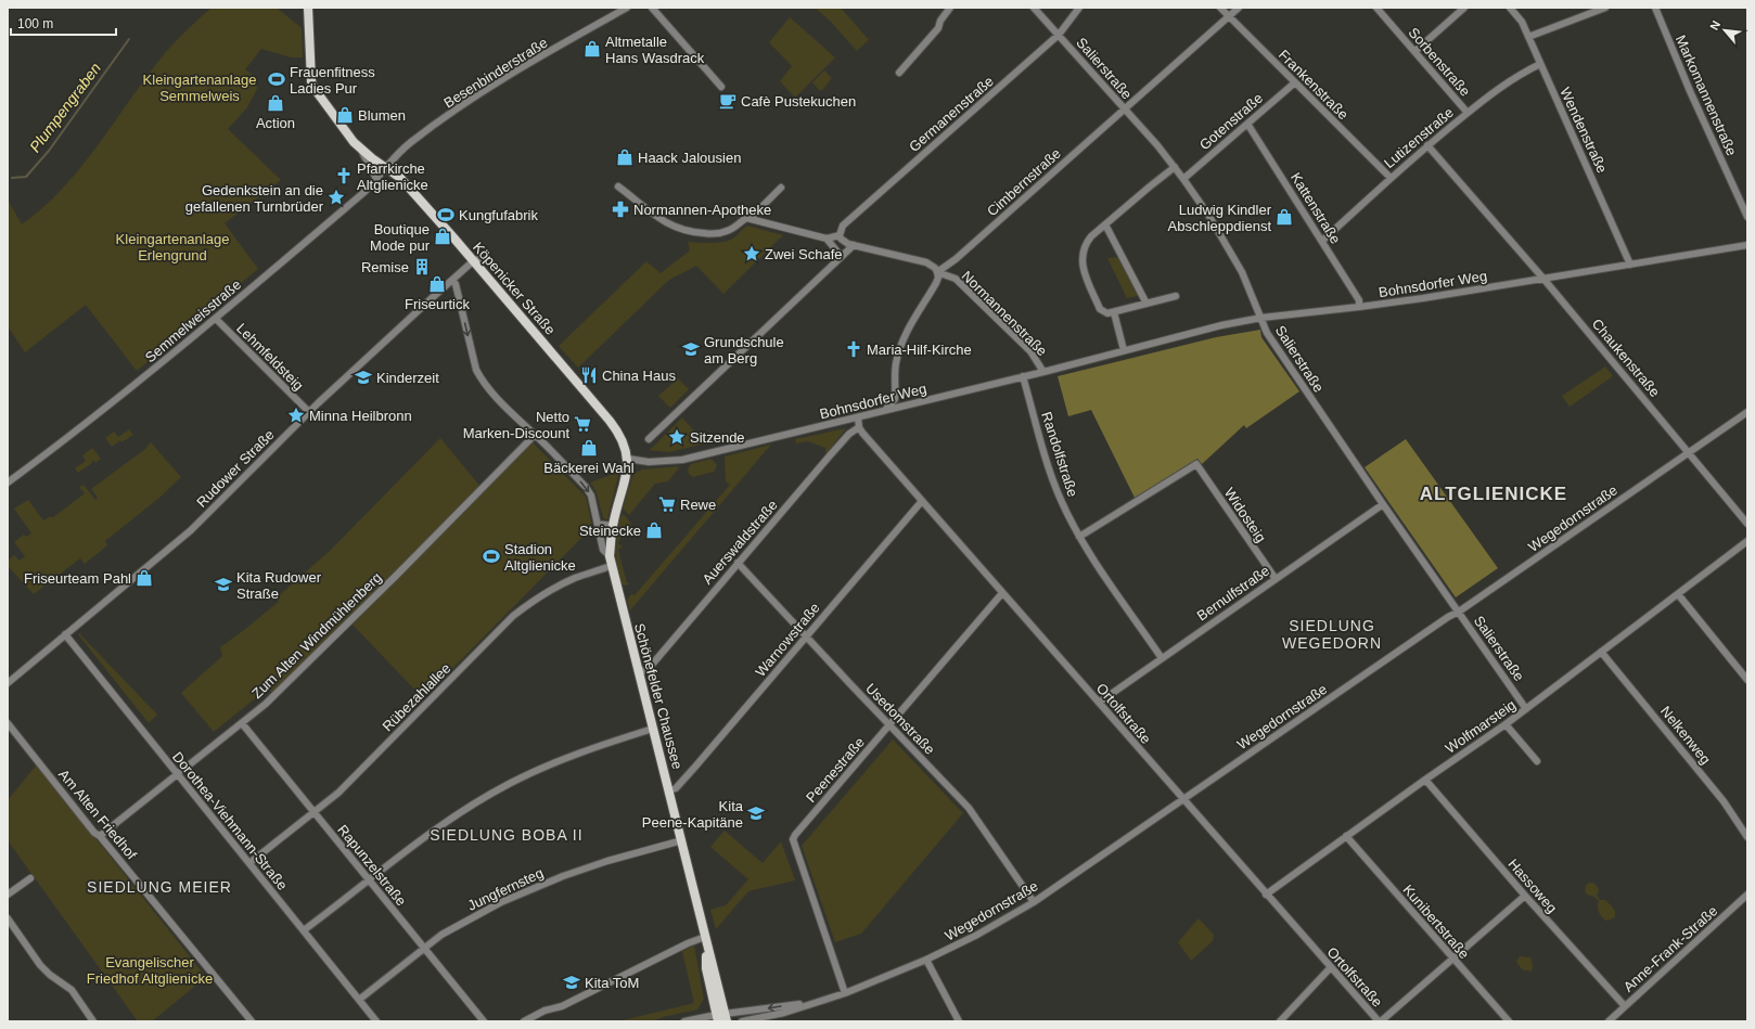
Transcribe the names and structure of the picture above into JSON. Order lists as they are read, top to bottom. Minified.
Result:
{"streets":{"main road":["Köpenicker Straße","Schönefelder Chaussee"],"street":["Sorbenstraße","Salierstraße","Besenbinderstraße","Frankenstraße","Markomannenstraße","Germanenstraße","Gotenstraße","Wendenstraße","Lutizenstraße","Cimbernstraße","Kattenstraße","Bohnsdorfer Weg","Normannenstraße","Semmelweisstraße","Lehmfeldsteig","Chaukenstraße","Randolfstraße","Rudower Straße","Widosteig","Wegedornstraße","Auerswaldstraße","Bernulfstraße","Zum Alten Windmühlenberg","Warnowstraße","Rübezahlallee","Ortolfstraße","Usedomstraße","Wolfmarsteig","Nelkenweg","Peenestraße","Am Alten Friedhof","Dorothea-Viehmann-Straße","Rapunzelstraße","Hassoweg","Jungfernsteg","Kunibertstraße","Anne-Frank-Straße"]},"crossings":[["Sorbenstraße","Lutizenstraße"],["Salierstraße","Germanenstraße"],["Salierstraße","Gotenstraße"],["Salierstraße","Cimbernstraße"],["Salierstraße","Bohnsdorfer Weg"],["Salierstraße","Wegedornstraße"],["Salierstraße","Bernulfstraße"],["Salierstraße","Wolfmarsteig"],["Besenbinderstraße","Köpenicker Straße"],["Besenbinderstraße","Semmelweisstraße"],["Frankenstraße","Gotenstraße"],["Frankenstraße","Lutizenstraße"],["Frankenstraße","Cimbernstraße"],["Germanenstraße","Normannenstraße"],["Gotenstraße","Kattenstraße"],["Wendenstraße","Lutizenstraße"],["Wendenstraße","Bohnsdorfer Weg"],["Lutizenstraße","Kattenstraße"],["Cimbernstraße","Normannenstraße"],["Kattenstraße","Bohnsdorfer Weg"],["Bohnsdorfer Weg","Köpenicker Straße"],["Bohnsdorfer Weg","Normannenstraße"],["Bohnsdorfer Weg","Chaukenstraße"],["Bohnsdorfer Weg","Randolfstraße"],["Bohnsdorfer Weg","Schönefelder Chaussee"],["Köpenicker Straße","Semmelweisstraße"],["Köpenicker Straße","Rudower Straße"],["Köpenicker Straße","Schönefelder Chaussee"],["Semmelweisstraße","Lehmfeldsteig"],["Lehmfeldsteig","Rudower Straße"],["Chaukenstraße","Wegedornstraße"],["Randolfstraße","Widosteig"],["Randolfstraße","Bernulfstraße"],["Rudower Straße","Dorothea-Viehmann-Straße"],["Widosteig","Bernulfstraße"],["Wegedornstraße","Schönefelder Chaussee"],["Wegedornstraße","Ortolfstraße"],["Wegedornstraße","Usedomstraße"],["Wegedornstraße","Peenestraße"],["Auerswaldstraße","Schönefelder Chaussee"],["Auerswaldstraße","Ortolfstraße"],["Auerswaldstraße","Usedomstraße"],["Bernulfstraße","Ortolfstraße"],["Zum Alten Windmühlenberg","Am Alten Friedhof"],["Zum Alten Windmühlenberg","Dorothea-Viehmann-Straße"],["Zum Alten Windmühlenberg","Rapunzelstraße"],["Warnowstraße","Schönefelder Chaussee"],["Warnowstraße","Ortolfstraße"],["Warnowstraße","Usedomstraße"],["Schönefelder Chaussee","Rübezahlallee"],["Schönefelder Chaussee","Jungfernsteg"],["Rübezahlallee","Dorothea-Viehmann-Straße"],["Rübezahlallee","Rapunzelstraße"],["Ortolfstraße","Wolfmarsteig"],["Ortolfstraße","Peenestraße"],["Usedomstraße","Peenestraße"],["Wolfmarsteig","Nelkenweg"],["Wolfmarsteig","Hassoweg"],["Wolfmarsteig","Kunibertstraße"],["Dorothea-Viehmann-Straße","Jungfernsteg"],["Rapunzelstraße","Jungfernsteg"],["Hassoweg","Anne-Frank-Straße"]],"districts":["ALTGLIENICKE","SIEDLUNG WEGEDORN","SIEDLUNG BOBA II","SIEDLUNG MEIER"],"water":["Plumpengraben"],"parks":["Kleingartenanlage Semmelweis","Kleingartenanlage Erlengrund","Evangelischer Friedhof Altglienicke"],"places":{"shop":["Altmetalle Hans Wasdrack","Action","Blumen","Haack Jalousien","Ludwig Kindler Abschleppdienst","Boutique Mode pur","Friseurtick","Bäckerei Wahl","Steinecke","Friseurteam Pahl"],"sports":["Frauenfitness Ladies Pur","Kungfufabrik","Stadion Altglienicke"],"cafe":["Cafè Pustekuchen"],"church":["Pfarrkirche Altglienicke","Maria-Hilf-Kirche"],"place":["Gedenkstein an die gefallenen Turnbrüder","Zwei Schafe","Minna Heilbronn","Sitzende"],"pharmacy":["Normannen-Apotheke"],"building":["Remise"],"school or university":["Grundschule am Berg","Kinderzeit","Kita Rudower Straße","Kita Peene-Kapitäne","Kita ToM"],"restaurant":["China Haus"],"supermarket":["Netto Marken-Discount","Rewe"]},"scale_bar":"100 m","north":"top left"}
